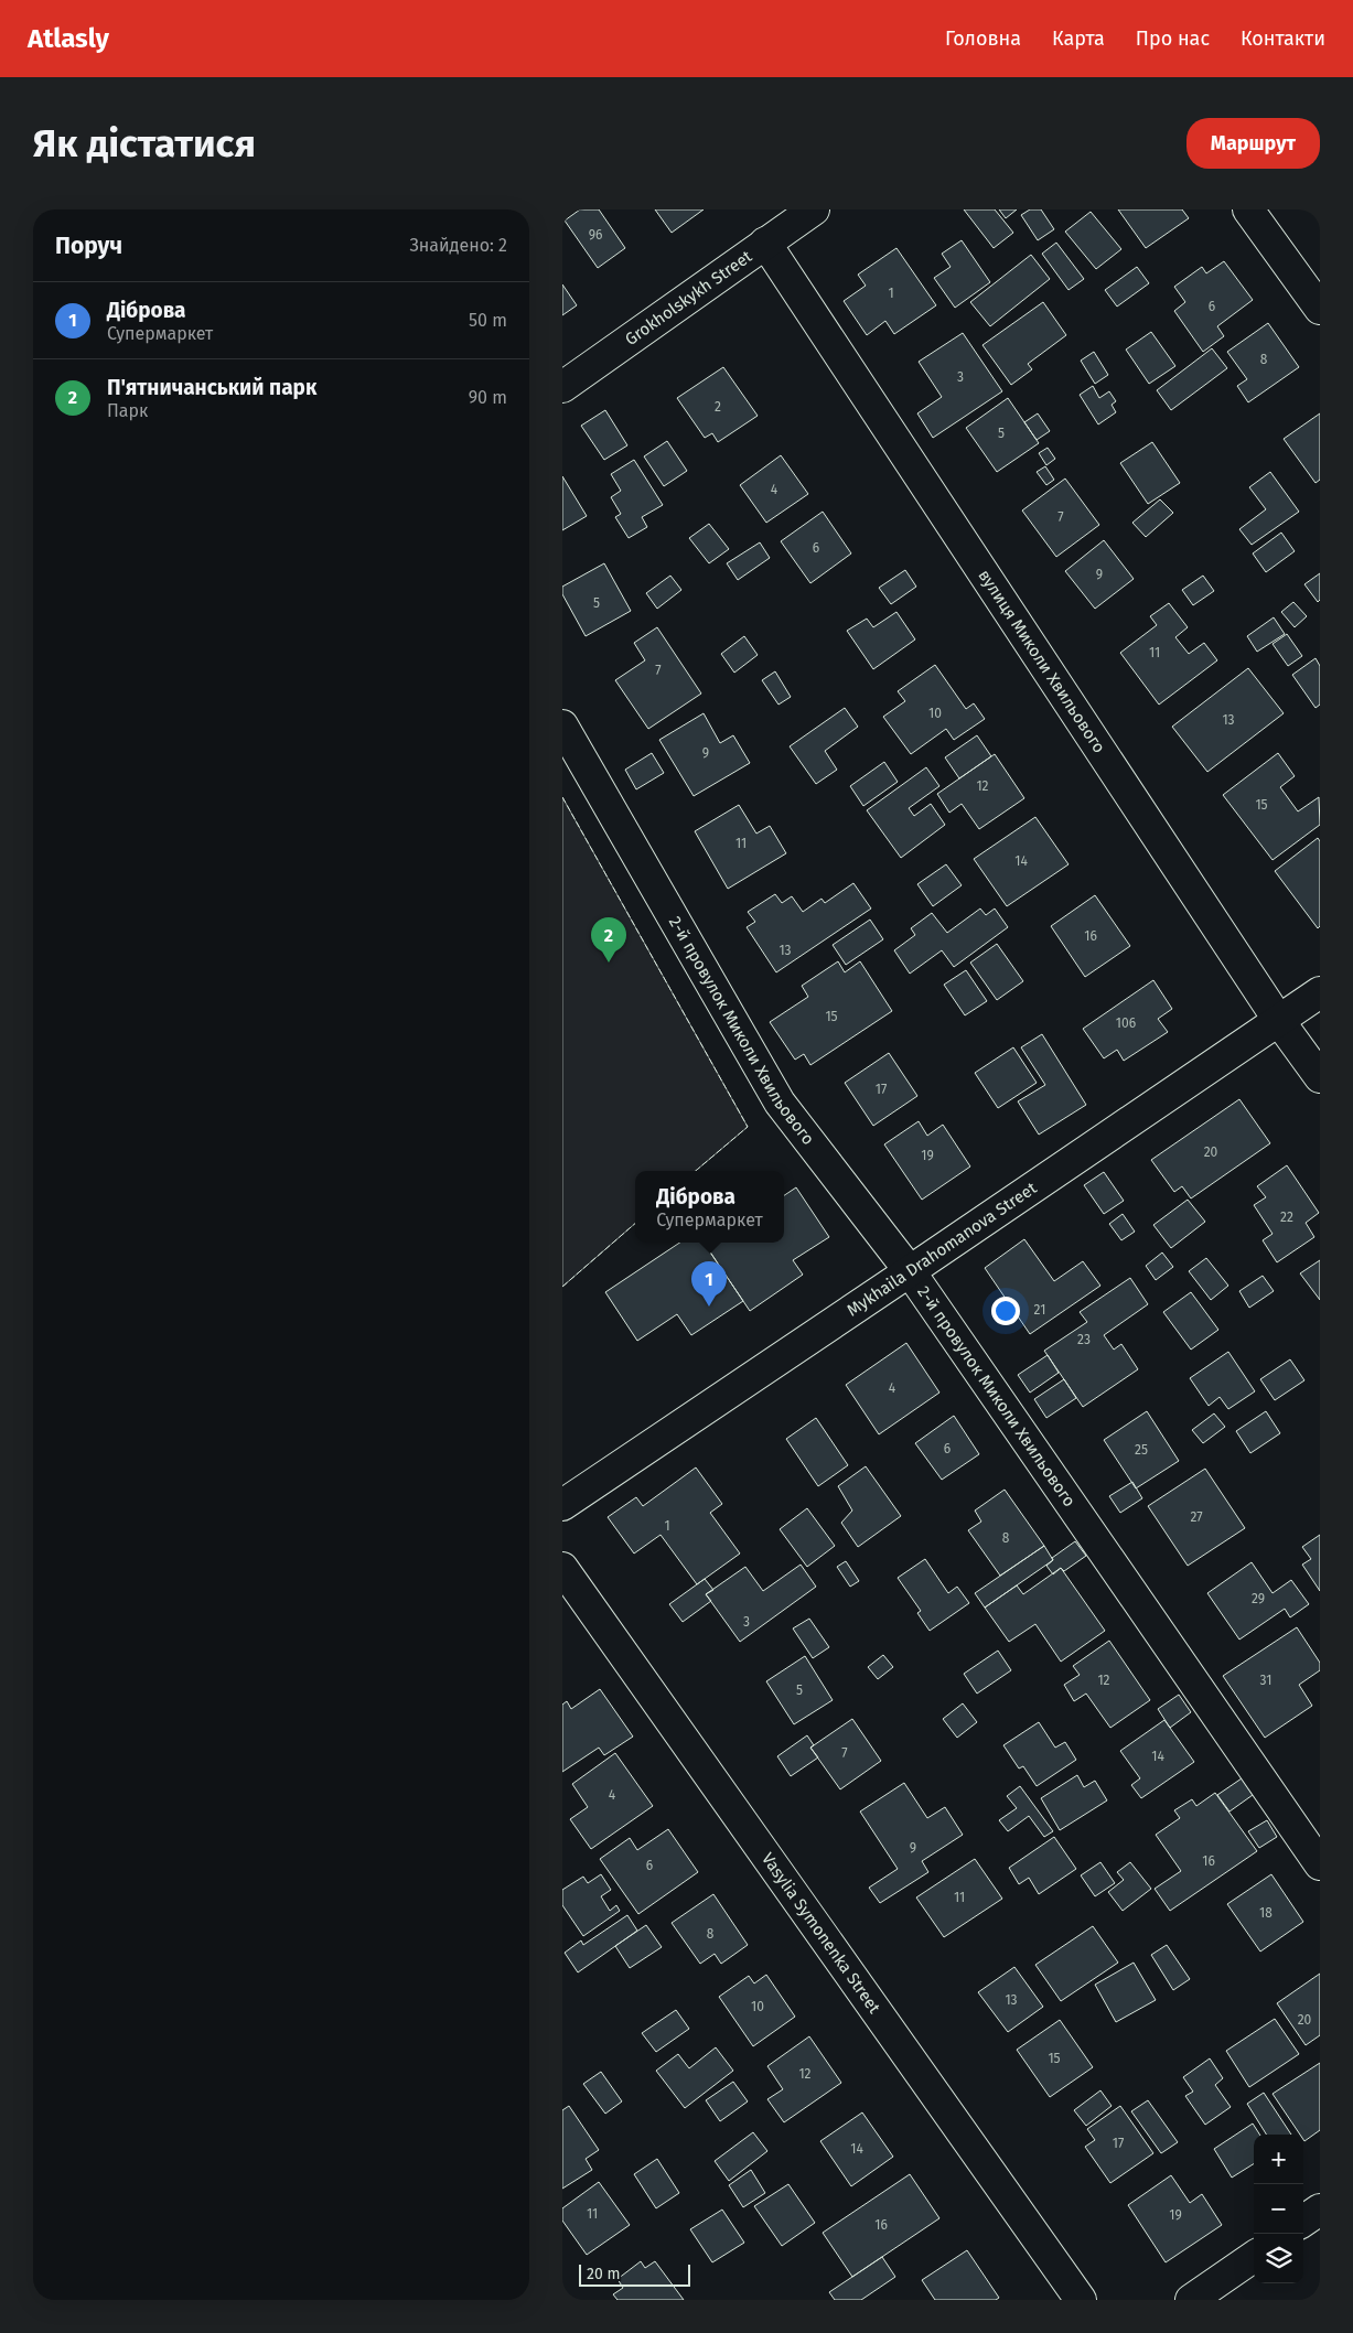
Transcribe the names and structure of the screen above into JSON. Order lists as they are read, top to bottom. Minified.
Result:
{"streets":{"street":["Grokholskykh Street","вулиця Миколи Хвильового","2-й провулок Миколи Хвильового","Mykhaila Drahomanova Street","Vasylia Symonenka Street"]},"crossings":[["Grokholskykh Street","вулиця Миколи Хвильового"],["вулиця Миколи Хвильового","Mykhaila Drahomanova Street"],["2-й провулок Миколи Хвильового","Mykhaila Drahomanova Street"]],"house_numbers":["96","1","6","8","3","2","5","4","7","6","9","5","11","7","10","13","9","12","15","11","14","16","13","15","106","17","20","19","22","21","23","4","6","25","27","1","8","29","3","12","31","5","7","14","4","9","16","6","11","18","8","13","10","20","15","12","17","14","11","19","16"],"scale_bar":"20 m","page":{"header":"Atlasly","nav":["Головна","Карта","Про нас","Контакти"],"buttons":"Маршрут","title":"Як дістатися","heading":["Поруч","Знайдено: 2"],"list":[{"mark":"1","name":"Діброва","note":"Супермаркет","value":"50 m"},{"mark":"2","name":"П'ятничанський парк","note":"Парк","value":"90 m"}],"pins":["2","1"],"popup":["Діброва","Супермаркет"],"map_buttons":["+","−"],"scale":"20 m"}}
